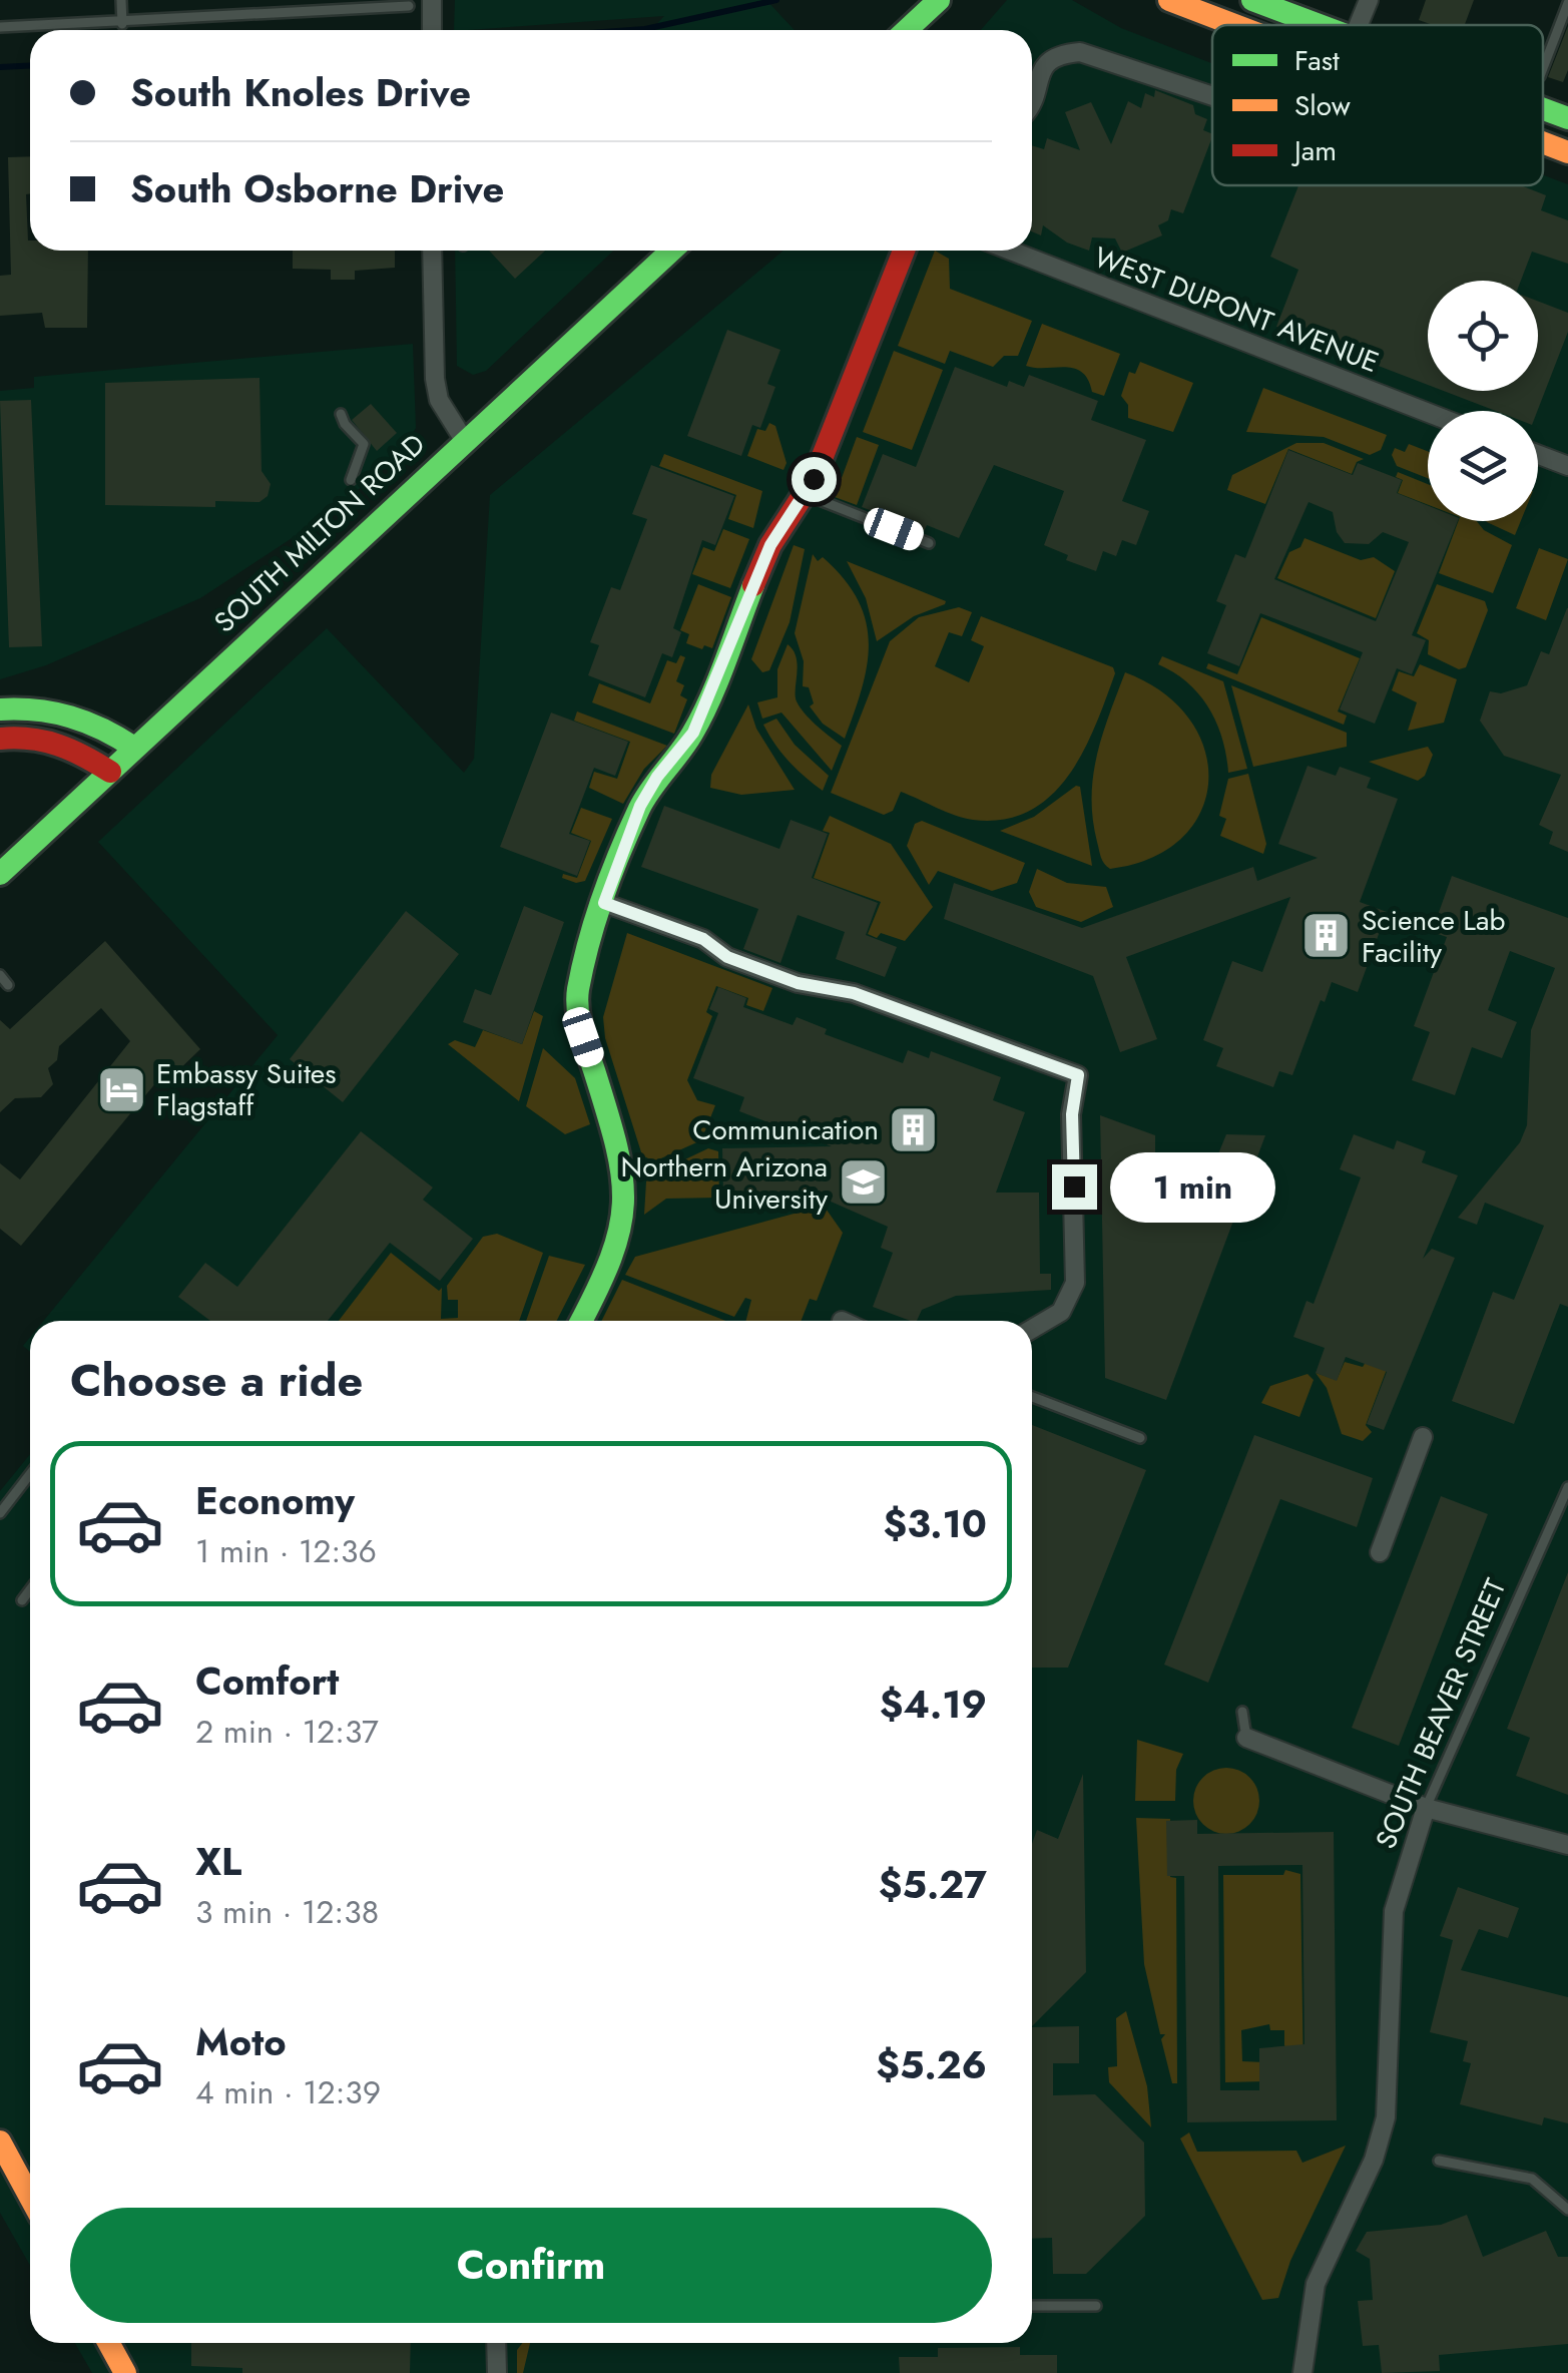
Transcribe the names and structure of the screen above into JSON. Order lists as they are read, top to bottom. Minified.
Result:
{"streets":{"main road":["SOUTH MILTON ROAD"],"street":["WEST DUPONT AVENUE","SOUTH BEAVER STREET"]},"places":{"building":["Science Lab Facility","Communication"],"hotel":["Embassy Suites Flagstaff"],"school or university":["Northern Arizona University"]},"legend":["Fast","Slow","Jam"],"page":{"banner":["South Knoles Drive","South Osborne Drive"],"bubble":"1 min","heading":"Choose a ride","list":[{"name":"Economy","note":"1 min · 12:36","value":"$3.10"},{"name":"Comfort","note":"2 min · 12:37","value":"$4.19"},{"name":"XL","note":"3 min · 12:38","value":"$5.27"},{"name":"Moto","note":"4 min · 12:39","value":"$5.26"}],"buttons":"Confirm"}}
